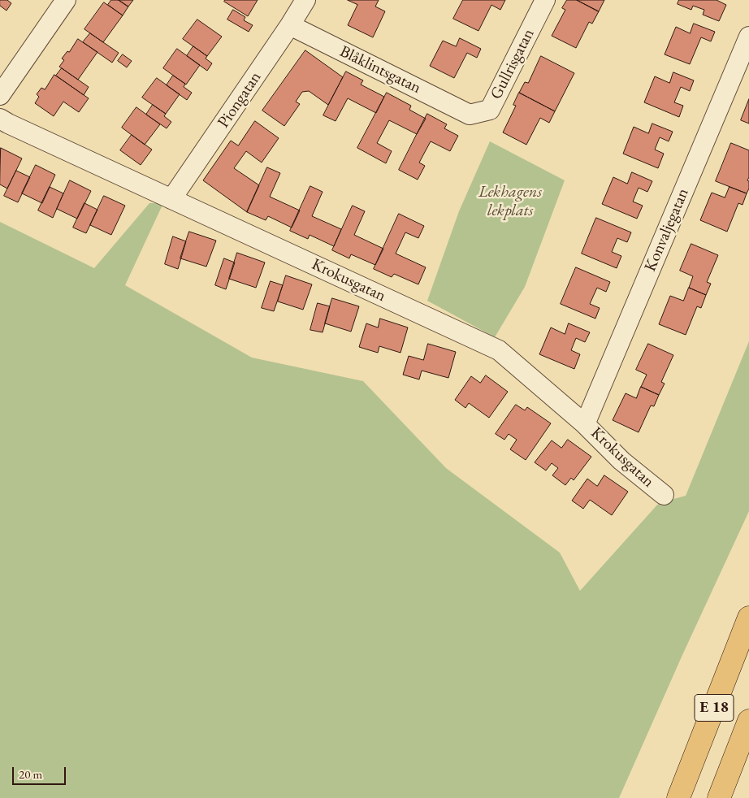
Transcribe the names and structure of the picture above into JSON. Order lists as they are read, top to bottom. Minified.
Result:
{"streets":{"highway":["E 18"],"street":["Gullrisgatan","Blåklintsgatan","Piongatan","Konvaljegatan","Krokusgatan"]},"crossings":[["Gullrisgatan","Blåklintsgatan"],["Blåklintsgatan","Piongatan"],["Piongatan","Krokusgatan"],["Konvaljegatan","Krokusgatan"]],"parks":["Lekhagens lekplats"],"scale_bar":"20 m"}
